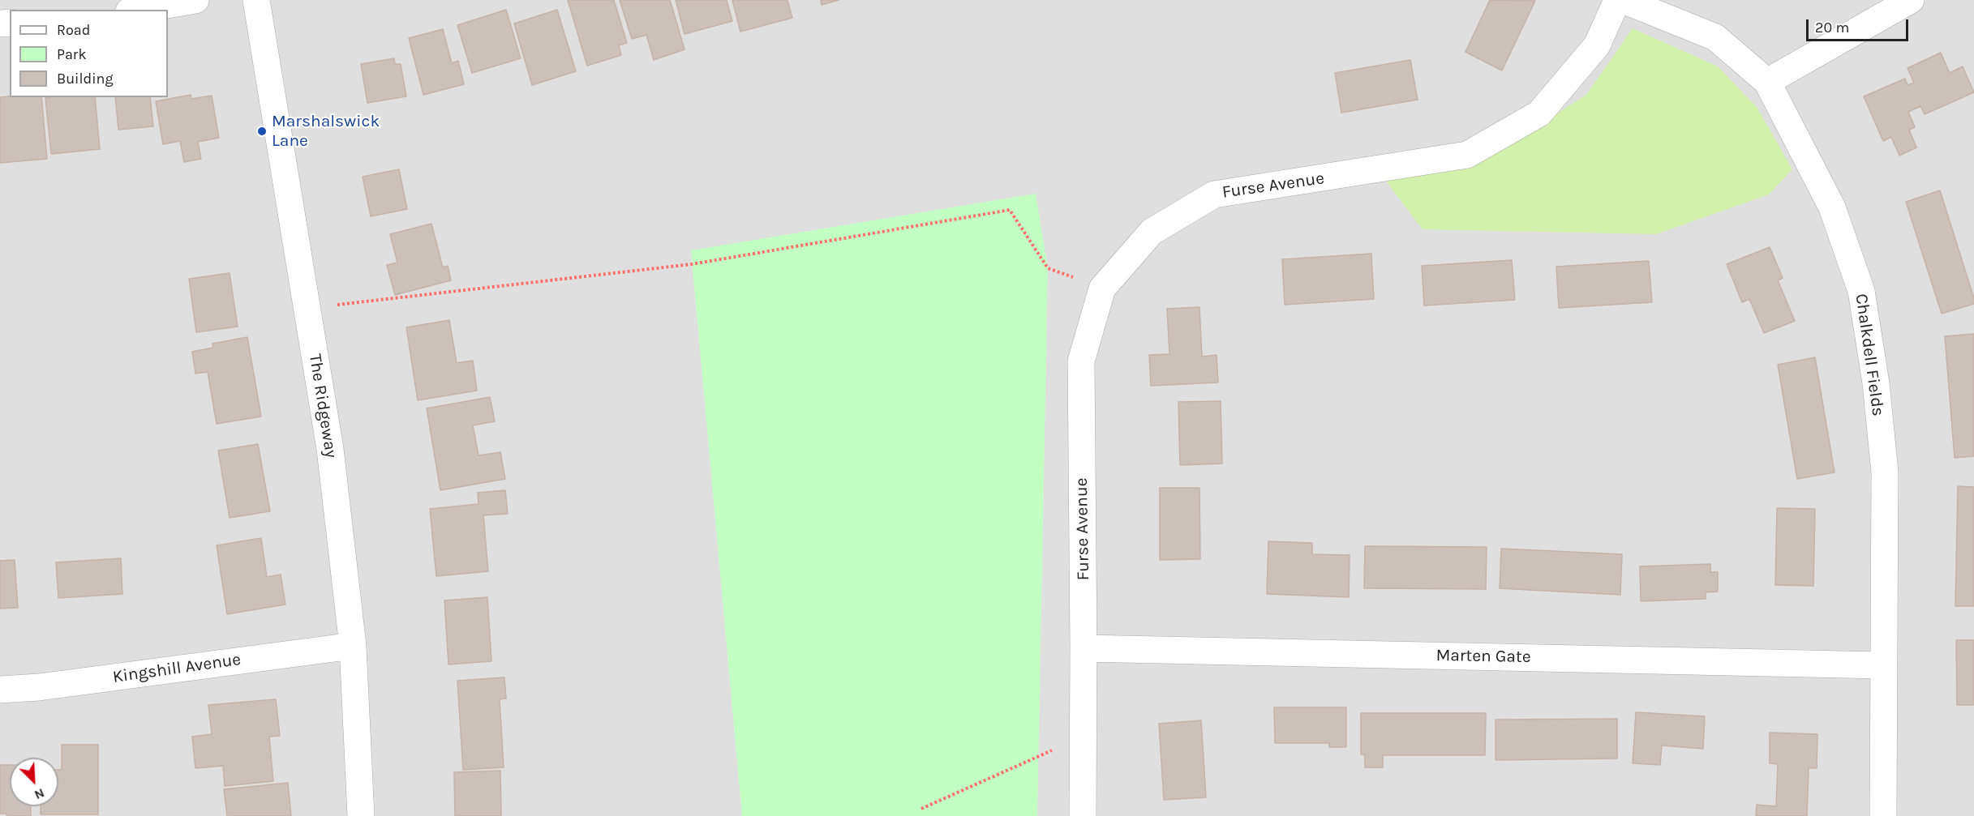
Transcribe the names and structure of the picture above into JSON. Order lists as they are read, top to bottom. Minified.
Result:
{"streets":{"street":["Furse Avenue","Chalkdell Fields","The Ridgeway","Marten Gate","Kingshill Avenue"]},"crossings":[["Furse Avenue","Marten Gate"],["Chalkdell Fields","Marten Gate"],["The Ridgeway","Kingshill Avenue"]],"places":["Marshalswick Lane"],"legend":["Road","Park","Building"],"scale_bar":"20 m","north":"bottom right"}
